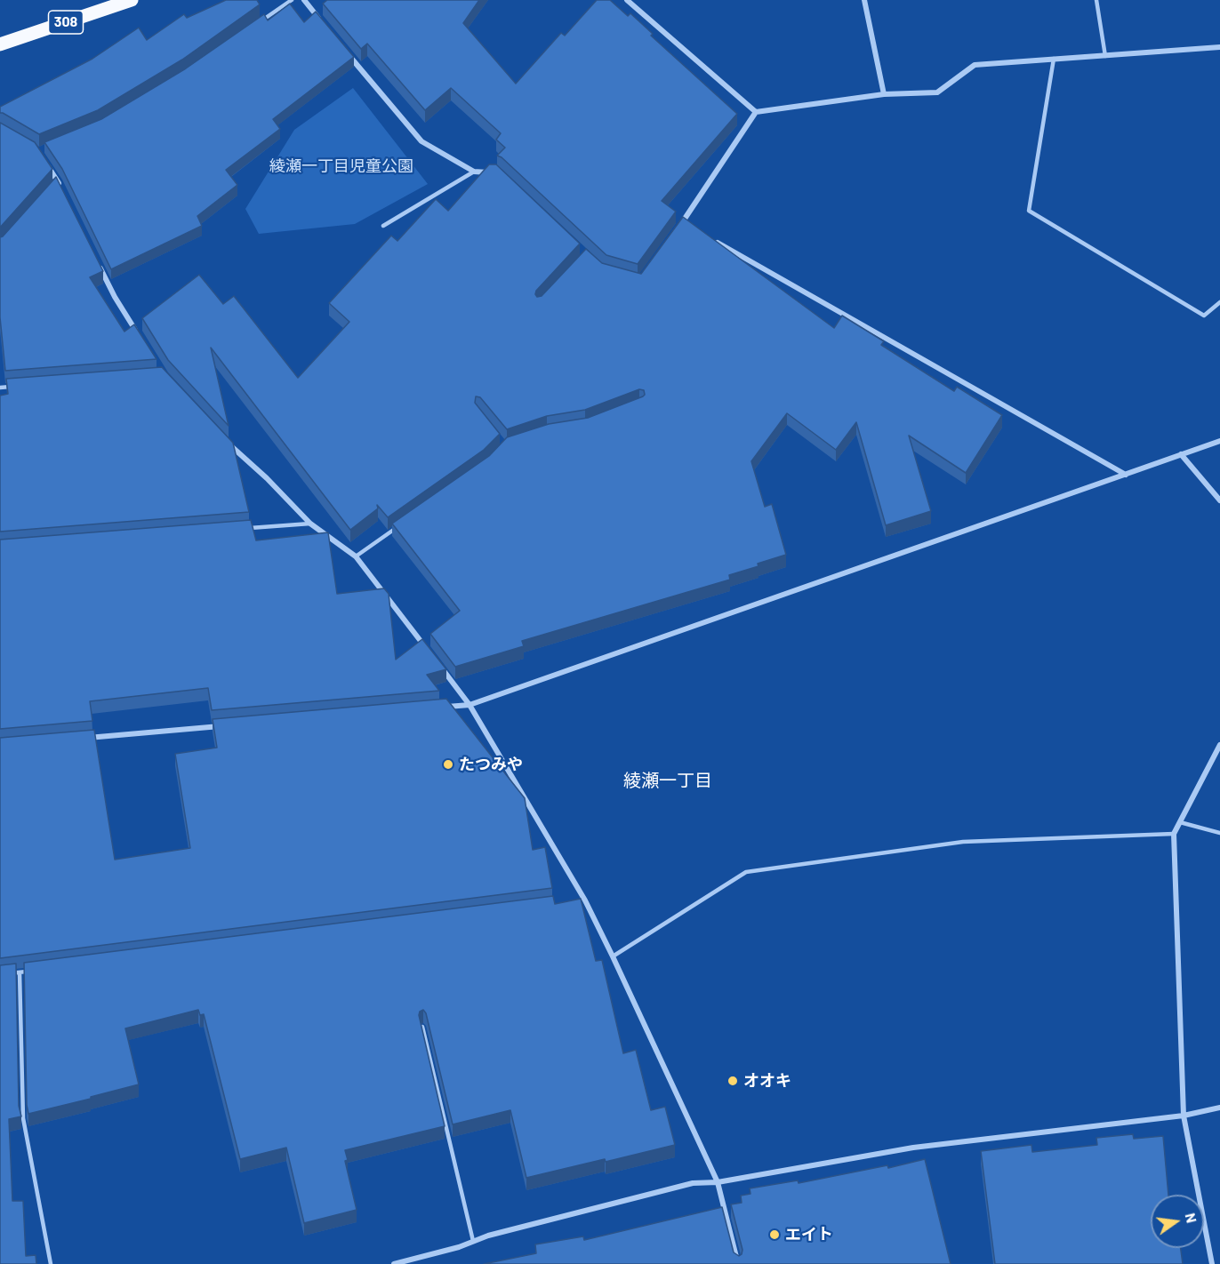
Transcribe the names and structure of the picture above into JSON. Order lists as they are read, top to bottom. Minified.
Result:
{"streets":{"main road":["308"]},"districts":["綾瀬一丁目"],"parks":["綾瀬一丁目児童公園"],"places":["たつみや","オオキ","エイト"],"north":"right"}
